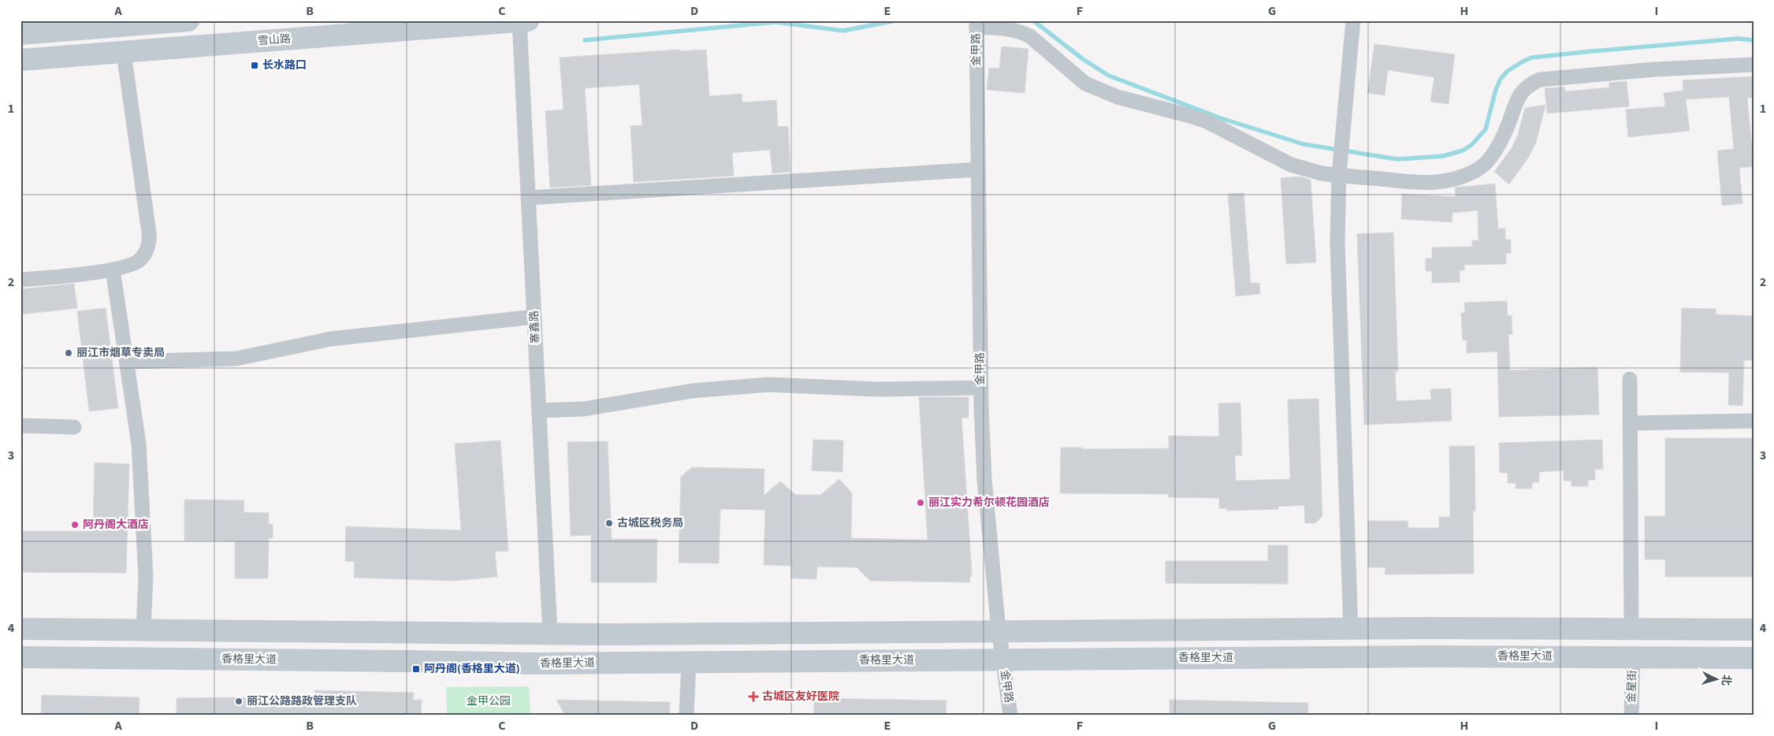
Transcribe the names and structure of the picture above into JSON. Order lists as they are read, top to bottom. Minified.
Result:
{"streets":{"main road":["雪山路","香格里大道"],"street":["金甲路","寨鑫路","金星街"]},"crossings":[["雪山路","寨鑫路"],["金甲路","香格里大道"],["香格里大道","金星街"]],"parks":["金甲公园"],"places":{"transit":["长水路口","阿丹阁(香格里大道)"],"other":["丽江市烟草专卖局","丽江实力希尔顿花园酒店","古城区税务局","阿丹阁大酒店","丽江公路路政管理支队"],"health":["古城区友好医院"]},"north":"right","grid":{"columns":["A","B","C","D","E","F","G","H","I"],"rows":["1","2","3","4"]}}
